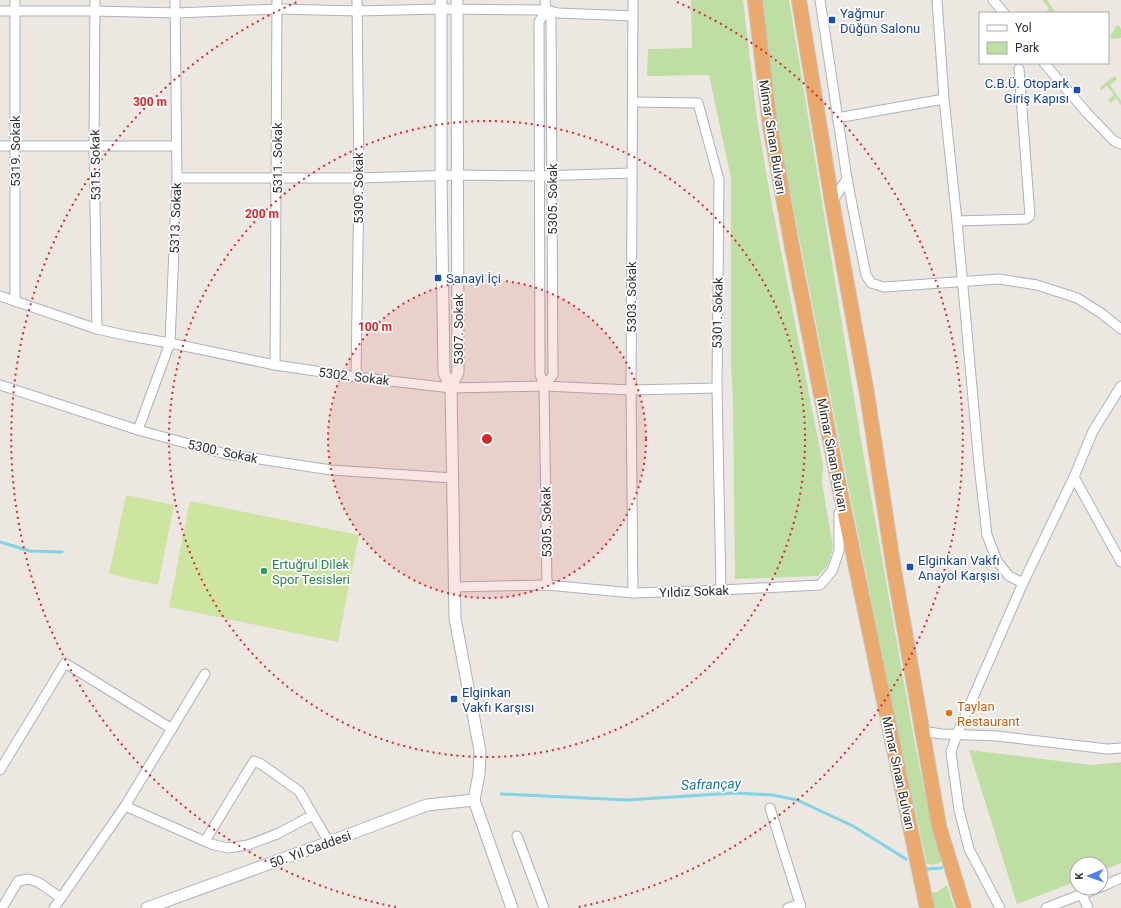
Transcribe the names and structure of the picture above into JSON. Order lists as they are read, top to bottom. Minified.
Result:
{"streets":{"highway":["Mimar Sinan Bulvarı"],"street":["5319. Sokak","5311. Sokak","5315. Sokak","5309. Sokak","5305. Sokak","5313. Sokak","5303. Sokak","5301. Sokak","5307. Sokak","5302. Sokak","5300. Sokak","Yıldız Sokak","50. Yıl Caddesi"]},"crossings":[["Mimar Sinan Bulvarı","Yıldız Sokak"],["5319. Sokak","5302. Sokak"],["5311. Sokak","5302. Sokak"],["5315. Sokak","5302. Sokak"],["5309. Sokak","5302. Sokak"],["5305. Sokak","5302. Sokak"],["5305. Sokak","Yıldız Sokak"],["5313. Sokak","5302. Sokak"],["5313. Sokak","5300. Sokak"],["5303. Sokak","5301. Sokak"],["5303. Sokak","5302. Sokak"],["5303. Sokak","Yıldız Sokak"],["5301. Sokak","5302. Sokak"],["5301. Sokak","Yıldız Sokak"],["5307. Sokak","5302. Sokak"]],"water":["Safrançay"],"places":{"transit":["Yağmur Düğün Salonu","C.B.Ü. Otopark Giriş Kapısı","Sanayi İçi","Elginkan Vakfı Anayol Karşısı","Elginkan Vakfı Karşısı"],"other":["Ertuğrul Dilek Spor Tesisleri","Taylan Restaurant"]},"legend":["Yol","Park"],"north":"left","rings":["300 m","200 m","100 m"]}
